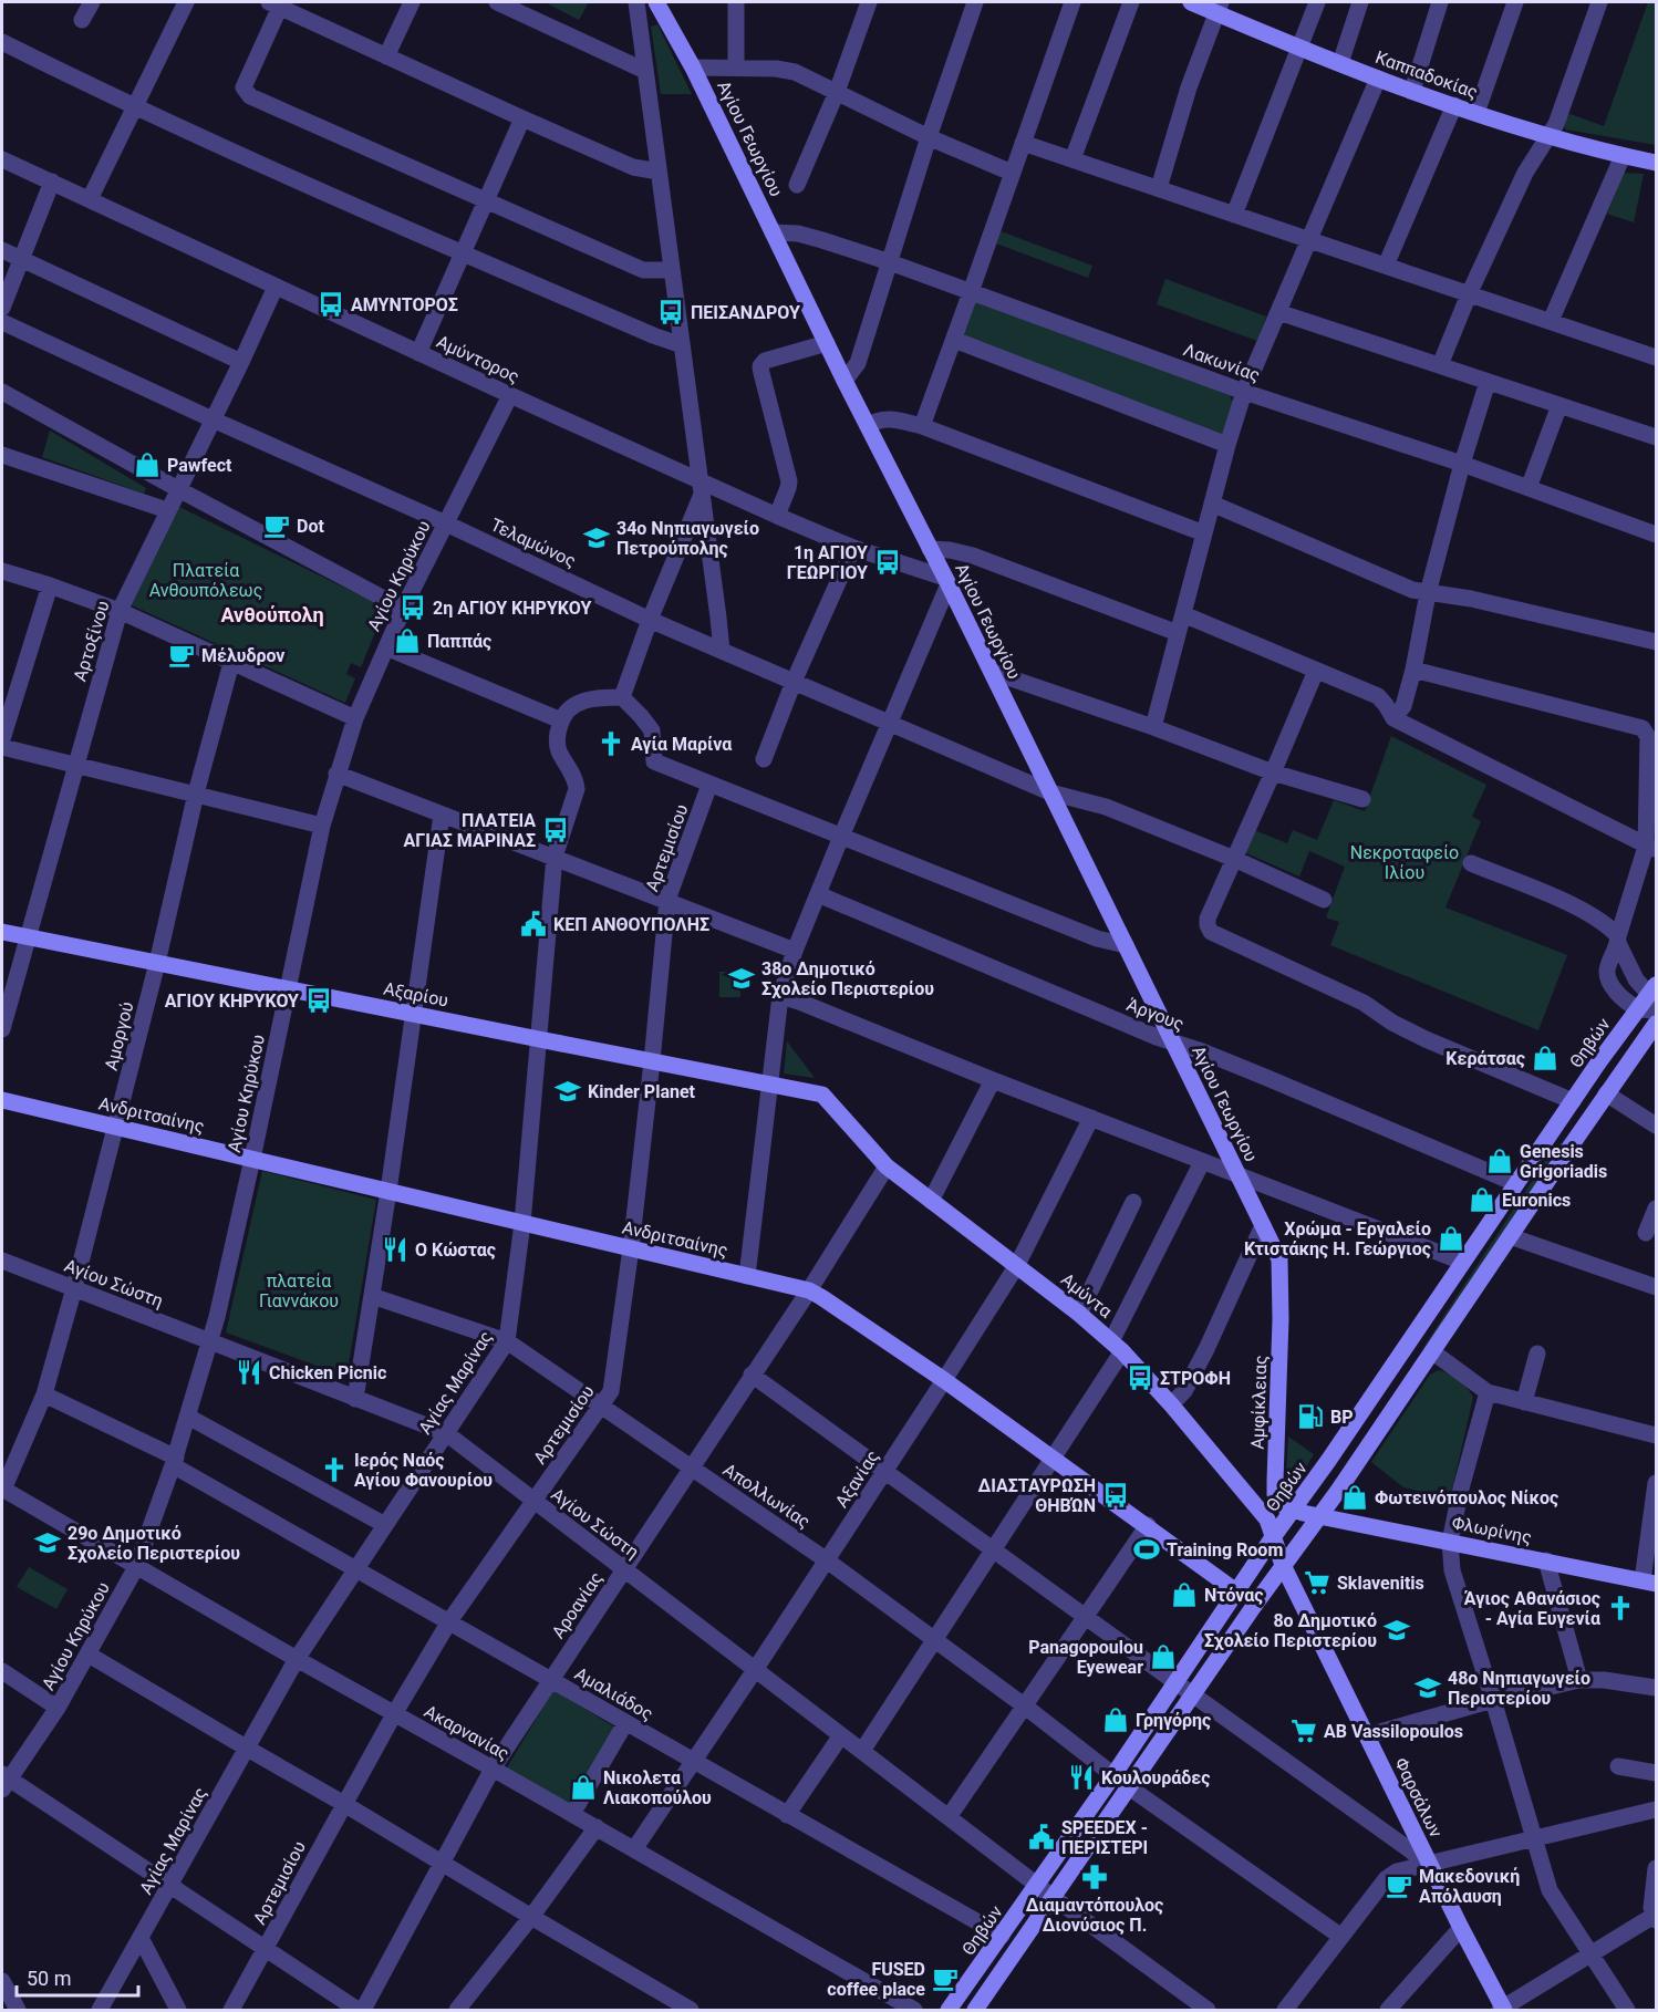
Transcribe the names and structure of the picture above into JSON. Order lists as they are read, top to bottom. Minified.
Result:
{"streets":{"street":["Καππαδοκίας","Αγίου Γεωργίου","Αμύντορος","Λακωνίας","Τελαμώνος","Αγίου Κηρύκου","Αρτοξίνου","Αρτεμισίου","Αξαρίου","Άργους","Αμοργού","Θηβών","Ανδριτσαίνης","Αγίου Σώστη","Αμύντα","Αγίας Μαρίνας","Αμφίκλειας","Αξανίας","Απολλωνίας","Φλωρίνης","Αροανίας","Αμαλιάδος","Ακαρνανίας","Φαρσάλων"]},"crossings":[["Αγίου Γεωργίου","Αμύντορος"],["Αγίου Γεωργίου","Λακωνίας"],["Αγίου Γεωργίου","Τελαμώνος"],["Αγίου Γεωργίου","Άργους"],["Αγίου Γεωργίου","Αμφίκλειας"],["Αμύντορος","Αγίου Κηρύκου"],["Αμύντορος","Αρτοξίνου"],["Τελαμώνος","Αγίου Κηρύκου"],["Τελαμώνος","Αρτοξίνου"],["Αγίου Κηρύκου","Αξαρίου"],["Αγίου Κηρύκου","Ανδριτσαίνης"],["Αγίου Κηρύκου","Αγίου Σώστη"],["Αγίου Κηρύκου","Αμαλιάδος"],["Αγίου Κηρύκου","Ακαρνανίας"],["Αρτοξίνου","Αξαρίου"],["Αρτεμισίου","Αξαρίου"],["Αρτεμισίου","Ανδριτσαίνης"],["Αρτεμισίου","Αγίου Σώστη"],["Αρτεμισίου","Απολλωνίας"],["Αρτεμισίου","Αμαλιάδος"],["Αρτεμισίου","Ακαρνανίας"],["Αξαρίου","Αμοργού"],["Αξαρίου","Αμύντα"],["Αξαρίου","Αγίας Μαρίνας"],["Άργους","Θηβών"],["Αμοργού","Ανδριτσαίνης"],["Αμοργού","Αγίου Σώστη"],["Αμοργού","Αμαλιάδος"],["Αμοργού","Ακαρνανίας"],["Θηβών","Ανδριτσαίνης"],["Θηβών","Αγίου Σώστη"],["Θηβών","Αμύντα"],["Θηβών","Αμφίκλειας"],["Θηβών","Απολλωνίας"],["Θηβών","Αμαλιάδος"],["Ανδριτσαίνης","Αγίας Μαρίνας"],["Ανδριτσαίνης","Αξανίας"],["Ανδριτσαίνης","Αροανίας"],["Αγίου Σώστη","Αγίας Μαρίνας"],["Αγίου Σώστη","Αξανίας"],["Αγίου Σώστη","Αροανίας"],["Αμύντα","Αξανίας"],["Αμύντα","Αροανίας"],["Αμύντα","Φαρσάλων"],["Αγίας Μαρίνας","Απολλωνίας"],["Αγίας Μαρίνας","Αμαλιάδος"],["Αγίας Μαρίνας","Ακαρνανίας"],["Αξανίας","Απολλωνίας"],["Αξανίας","Αμαλιάδος"],["Αξανίας","Ακαρνανίας"],["Απολλωνίας","Αροανίας"],["Αροανίας","Αμαλιάδος"],["Αροανίας","Ακαρνανίας"]],"districts":["Ανθούπολη"],"parks":["Πλατεία Ανθουπόλεως","Νεκροταφείο Ιλίου","πλατεία Γιαννάκου"],"places":{"bus stop":["ΑΜΥΝΤΟΡΟΣ","ΠΕΙΣΑΝΔΡΟΥ","1η ΑΓΙΟΥ ΓΕΩΡΓΙΟΥ","2η ΑΓΙΟΥ ΚΗΡΥΚΟΥ","ΠΛΑΤΕΙΑ ΑΓΙΑΣ ΜΑΡΙΝΑΣ","ΑΓΙΟΥ ΚΗΡΥΚΟΥ","ΣΤΡΟΦΗ","ΔΙΑΣΤΑΥΡΩΣΗ ΘΗΒΏΝ"],"shop":["Pawfect","Παππάς","Κεράτσας","Genesis Grigoriadis","Euronics","Χρώμα - Εργαλείο Κτιστάκης Η. Γεώργιος","Φωτεινόπουλος Νίκος","Ντόνας","Panagopoulou Eyewear","Γρηγόρης","Νικολετα Λιακοπούλου"],"cafe":["Dot","Μέλυδρον","Μακεδονική Απόλαυση","FUSED coffee place"],"school or university":["34ο Νηπιαγωγείο Πετρούπολης","38ο Δημοτικό Σχολείο Περιστερίου","Kinder Planet","29o Δημοτικό Σχολείο Περιστερίου","8ο Δημοτικό Σχολείο Περιστερίου","48ο Νηπιαγωγείο Περιστερίου"],"church":["Αγία Μαρίνα","Ιερός Ναός Αγίου Φανουρίου","Άγιος Αθανάσιος - Αγία Ευγενία"],"public building":["ΚΕΠ ΑΝΘΟΥΠΟΛΗΣ","SPEEDEX - ΠΕΡΙΣΤΕΡΙ"],"restaurant":["Ο Κώστας","Chicken Picnic","Κουλουράδες"],"fuel station":["BP"],"sports":["Training Room"],"supermarket":["Sklavenitis","AB Vassilopoulos"],"pharmacy":["Διαμαντόπουλος Διονύσιος Π."]},"scale_bar":"50 m"}
